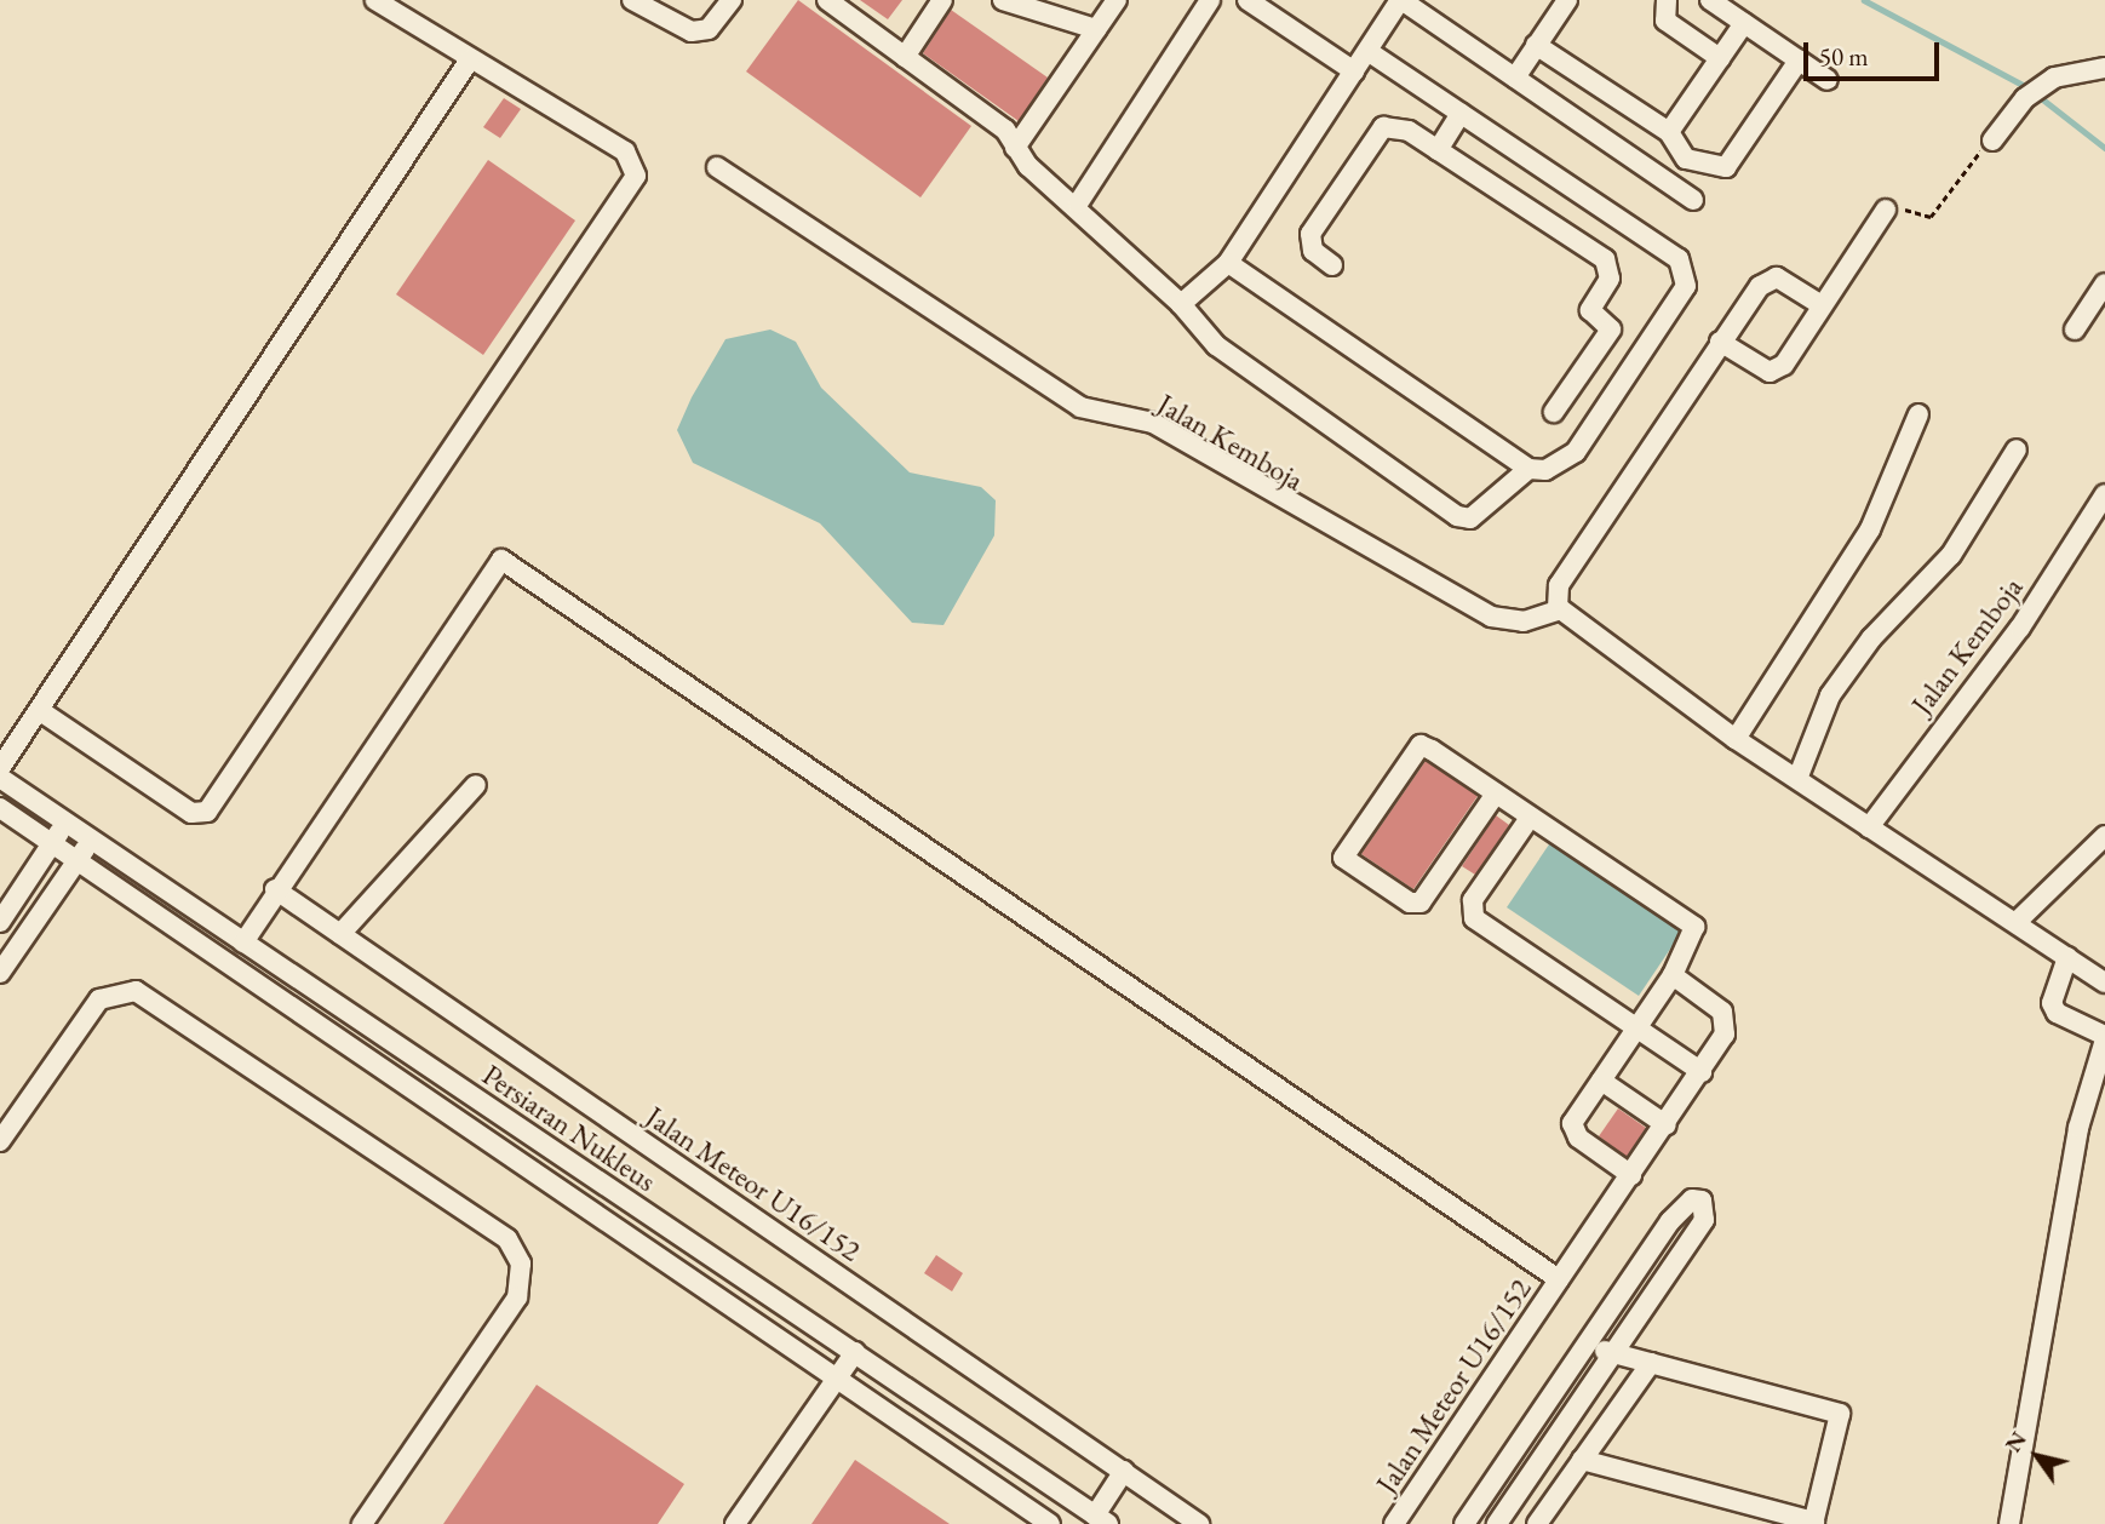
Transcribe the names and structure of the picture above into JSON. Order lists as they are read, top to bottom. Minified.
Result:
{"streets":{"street":["Jalan Kemboja","Persiaran Nukleus","Jalan Meteor U16/152"]},"scale_bar":"50 m","north":"top left"}
